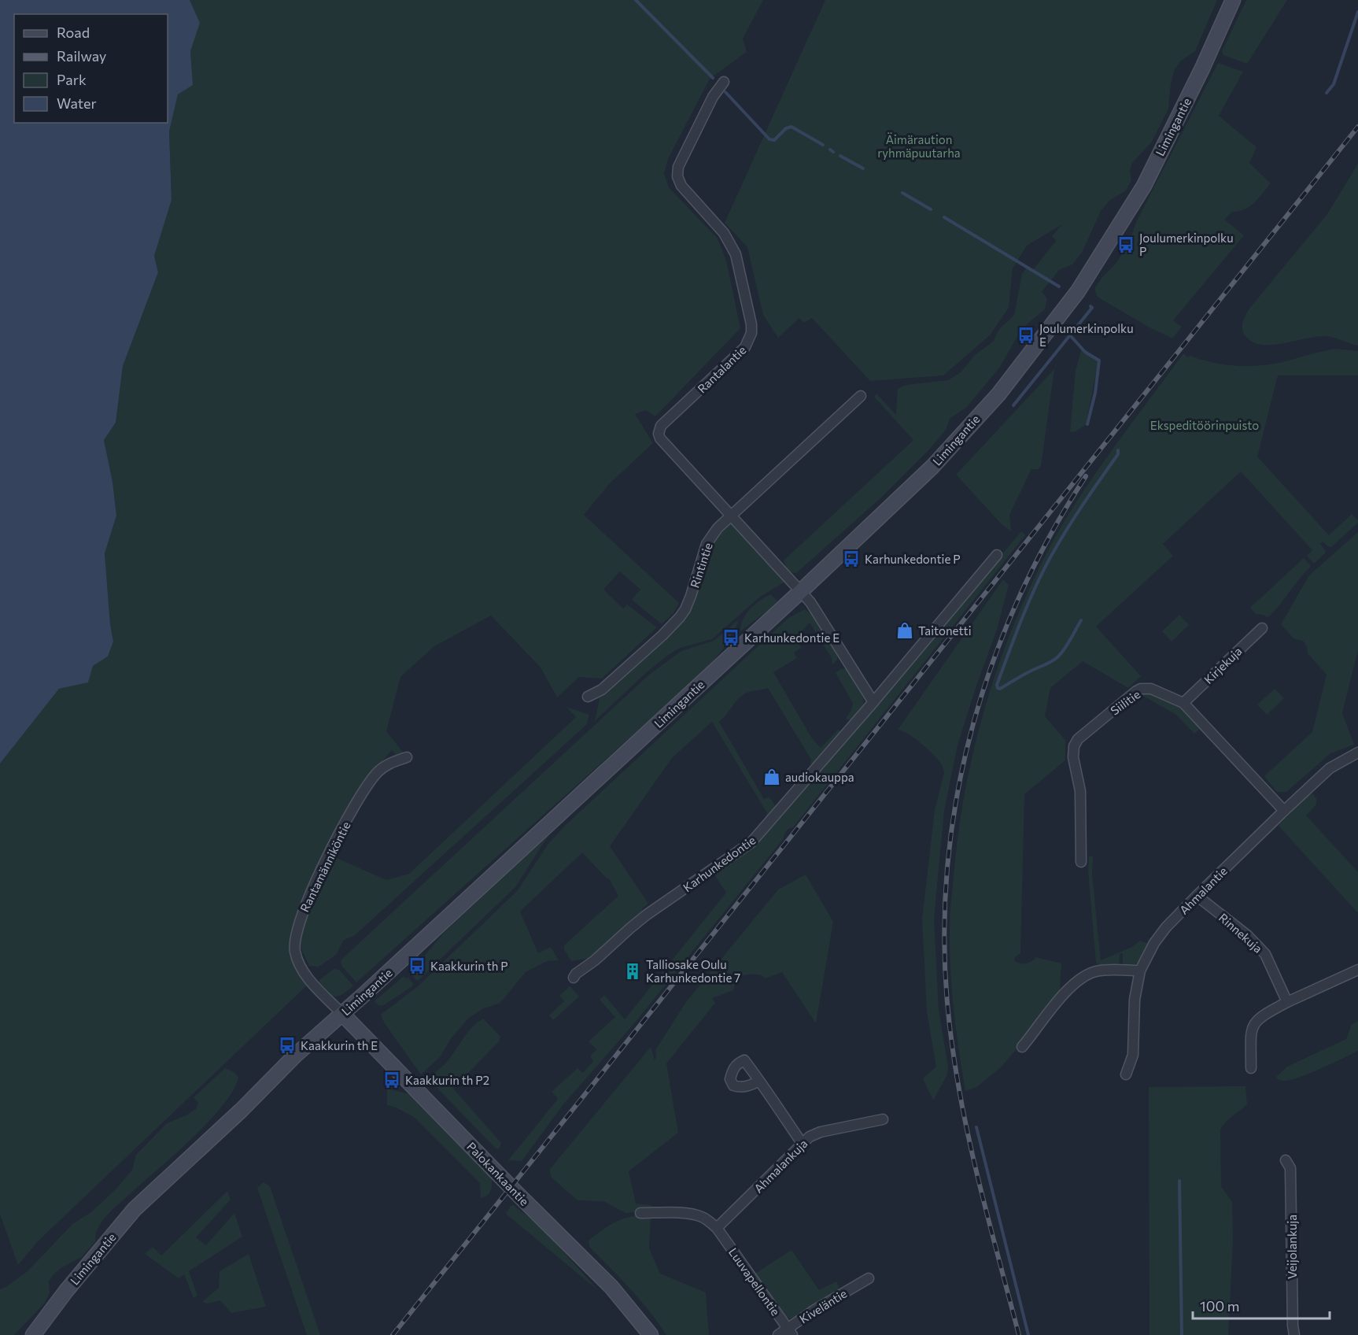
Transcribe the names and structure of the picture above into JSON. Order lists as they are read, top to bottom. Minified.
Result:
{"streets":{"main road":["Limingantie","Palokankaantie"],"street":["Rantalantie","Rintintie","Kirjekuja","Siilitie","Karhunkedontie","Rantamänniköntie","Ahmalantie","Rinnekuja","Ahmalankuja","Veijolankuja","Luuvapellontie","Kiveläntie"]},"crossings":[["Limingantie","Rantalantie"],["Limingantie","Rantamänniköntie"],["Limingantie","Palokankaantie"],["Rantalantie","Rintintie"],["Kirjekuja","Siilitie"],["Siilitie","Ahmalantie"],["Rantamänniköntie","Palokankaantie"],["Ahmalantie","Rinnekuja"],["Ahmalankuja","Luuvapellontie"],["Luuvapellontie","Kiveläntie"]],"parks":["Äimäraution ryhmäpuutarha","Ekspeditöörinpuisto"],"places":{"bus stop":["Joulumerkinpolku P","Joulumerkinpolku E","Karhunkedontie P","Karhunkedontie E","Kaakkurin th P","Kaakkurin th E","Kaakkurin th P2"],"shop":["Taitonetti","audiokauppa"],"building":["Talliosake Oulu Karhunkedontie 7"]},"legend":["Road","Railway","Park","Water"],"scale_bar":"100 m"}
